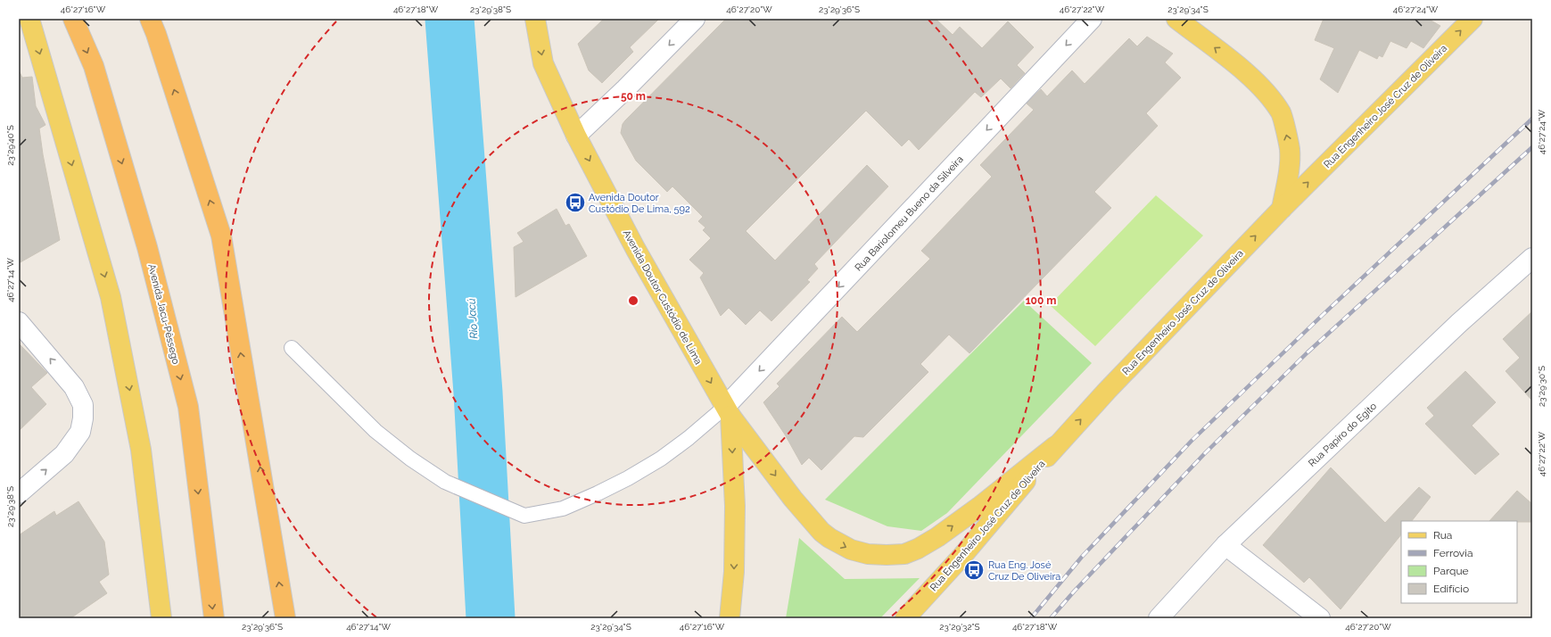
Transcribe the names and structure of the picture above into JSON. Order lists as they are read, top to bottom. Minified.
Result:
{"streets":{"highway":["Avenida Jacu-Pêssego"],"main road":["Rua Engenheiro José Cruz de Oliveira","Avenida Doutor Custódio de Lima"],"street":["Rua Bariolomeu Bueno da Silveira","Rua Papiro do Egito"]},"crossings":[["Rua Engenheiro José Cruz de Oliveira","Avenida Doutor Custódio de Lima"],["Rua Bariolomeu Bueno da Silveira","Avenida Doutor Custódio de Lima"]],"one_way":["Rua Engenheiro José Cruz de Oliveira","Rua Bariolomeu Bueno da Silveira"],"water":["Rio Jacú"],"places":{"bus stop":["Avenida Doutor Custódio De Lima, 592","Rua Eng. José Cruz De Oliveira"]},"legend":["Rua","Ferrovia","Parque","Edifício"],"coordinates":["46°27'16\"W","46°27'18\"W","23°29'38\"S","46°27'20\"W","23°29'36\"S","46°27'22\"W","23°29'34\"S","46°27'24\"W","23°29'40\"S","46°27'14\"W","23°29'30\"S","23°29'32\"S"],"rings":["50 m","100 m"]}
